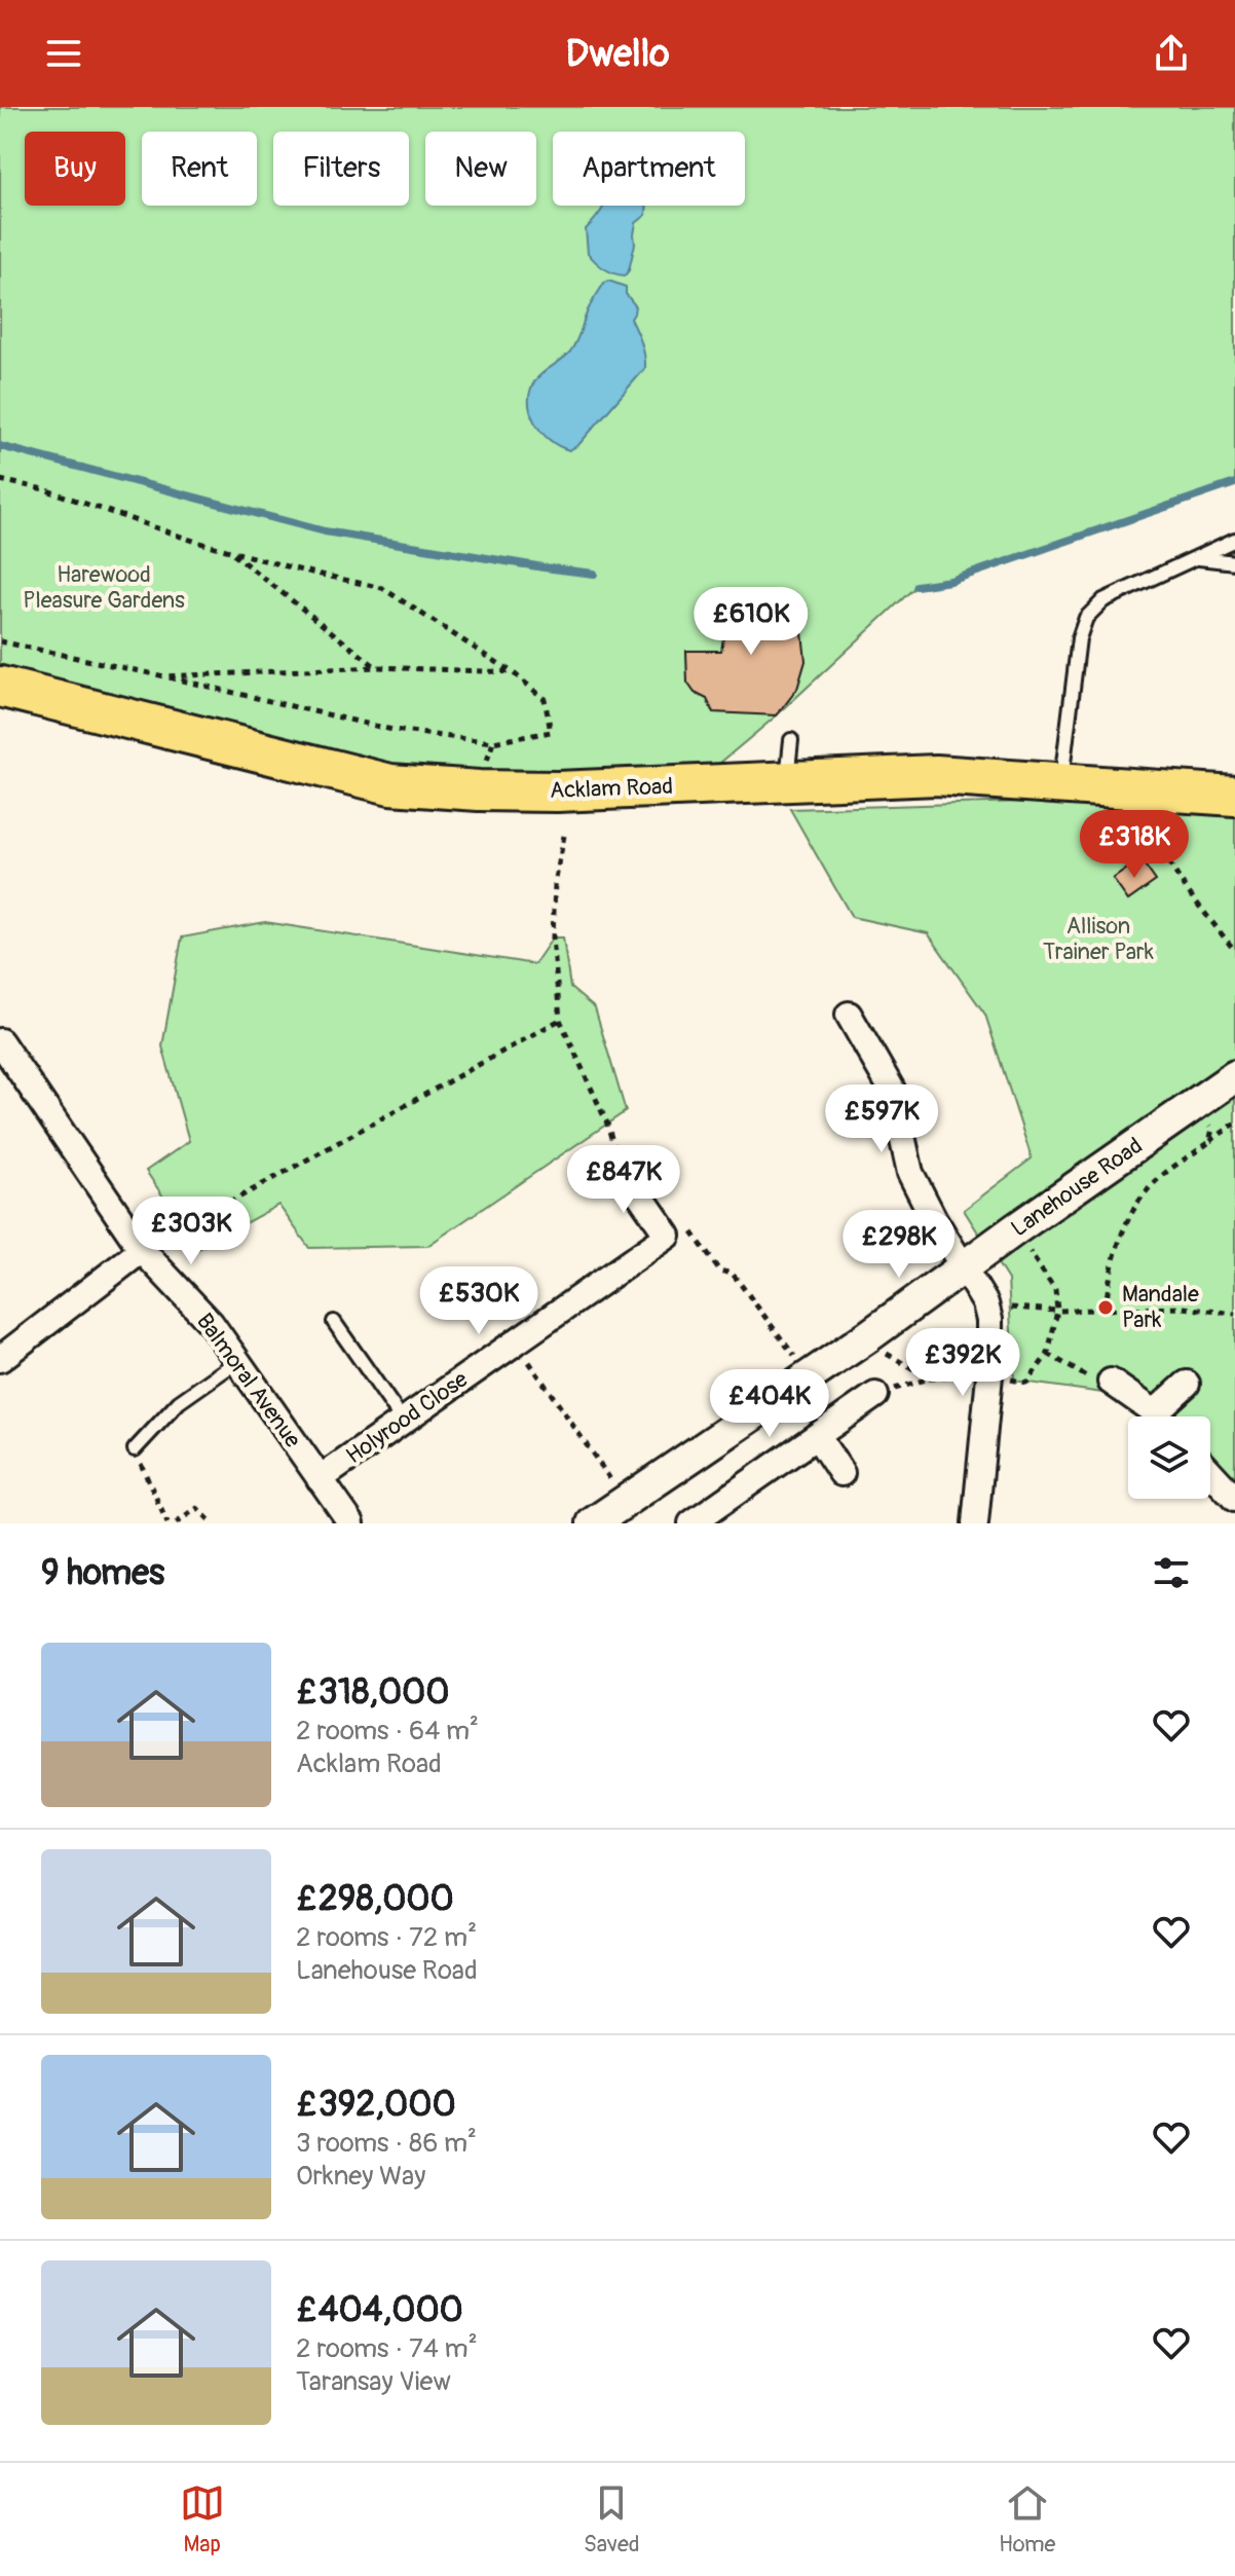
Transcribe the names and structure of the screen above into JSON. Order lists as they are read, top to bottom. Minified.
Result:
{"streets":{"main road":["Acklam Road"],"street":["Lanehouse Road","Balmoral Avenue","Holyrood Close"]},"crossings":[["Balmoral Avenue","Holyrood Close"]],"parks":["Harewood Pleasure Gardens","Allison Trainer Park"],"places":["Mandale Park"],"page":{"header":"Dwello","chip":["Buy","Rent","Filters","New","Apartment"],"price":["£610K","£318K","£597K","£847K","£303K","£298K","£530K","£392K","£404K"],"heading":"9 homes","list":[{"name":"£318,000","note":"2 rooms · 64 m² · Acklam Road"},{"name":"£298,000","note":"2 rooms · 72 m² · Lanehouse Road"},{"name":"£392,000","note":"3 rooms · 86 m² · Orkney Way"},{"name":"£404,000","note":"2 rooms · 74 m² · Taransay View"}],"tabs":["Map","Saved","Home"]}}
